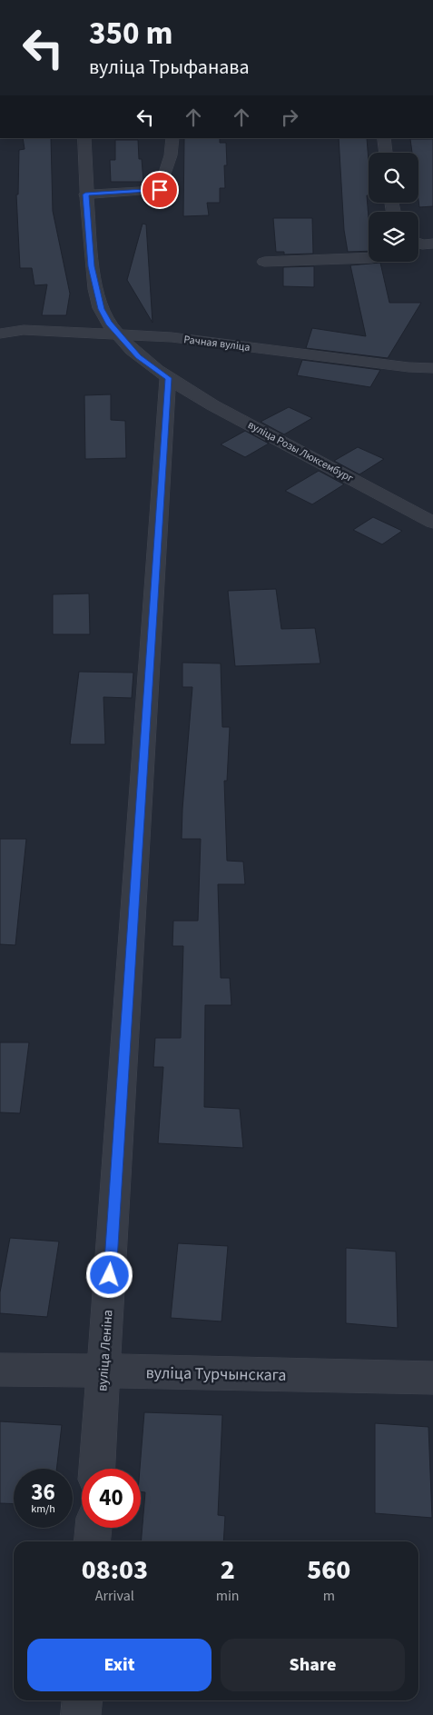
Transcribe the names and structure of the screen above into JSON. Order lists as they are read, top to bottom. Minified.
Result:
{"streets":{"street":["Рачная вуліца","вуліца Розы Люксембург","вуліца Леніна","вуліца Турчынскага"]},"crossings":[["Рачная вуліца","вуліца Розы Люксембург"],["вуліца Розы Люксембург","вуліца Леніна"],["вуліца Леніна","вуліца Турчынскага"]],"page":{"turn":["350 m","вуліца Трыфанава"],"speed":"36 km/h","limit":"40","eta":["08:03","Arrival","2","min","560","m"],"buttons":["Exit","Share"]}}
